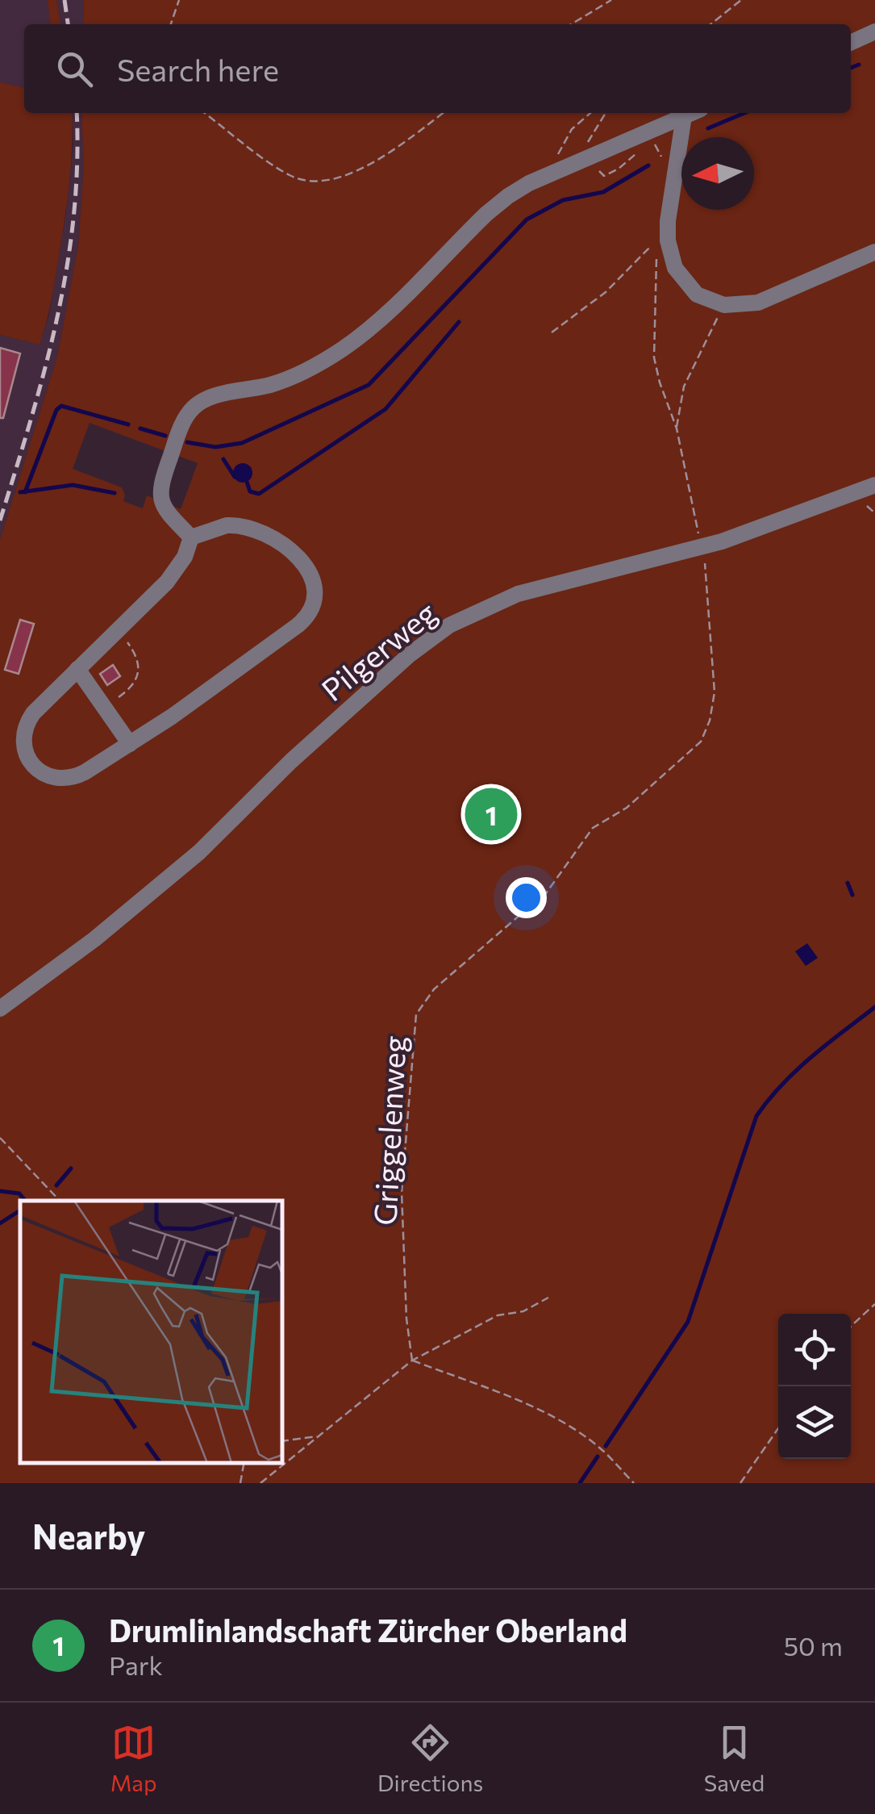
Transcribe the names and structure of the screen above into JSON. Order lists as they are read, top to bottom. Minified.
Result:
{"streets":{"street":["Pilgerweg"],"path":["Griggelenweg"]},"crossings":[["Pilgerweg","Griggelenweg"]],"north":"left","page":{"search":"Search here","pins":"1","heading":"Nearby","list":[{"mark":"1","name":"Drumlinlandschaft Zürcher Oberland","note":"Park","value":"50 m"}],"nav":["Map","Directions","Saved"]}}
